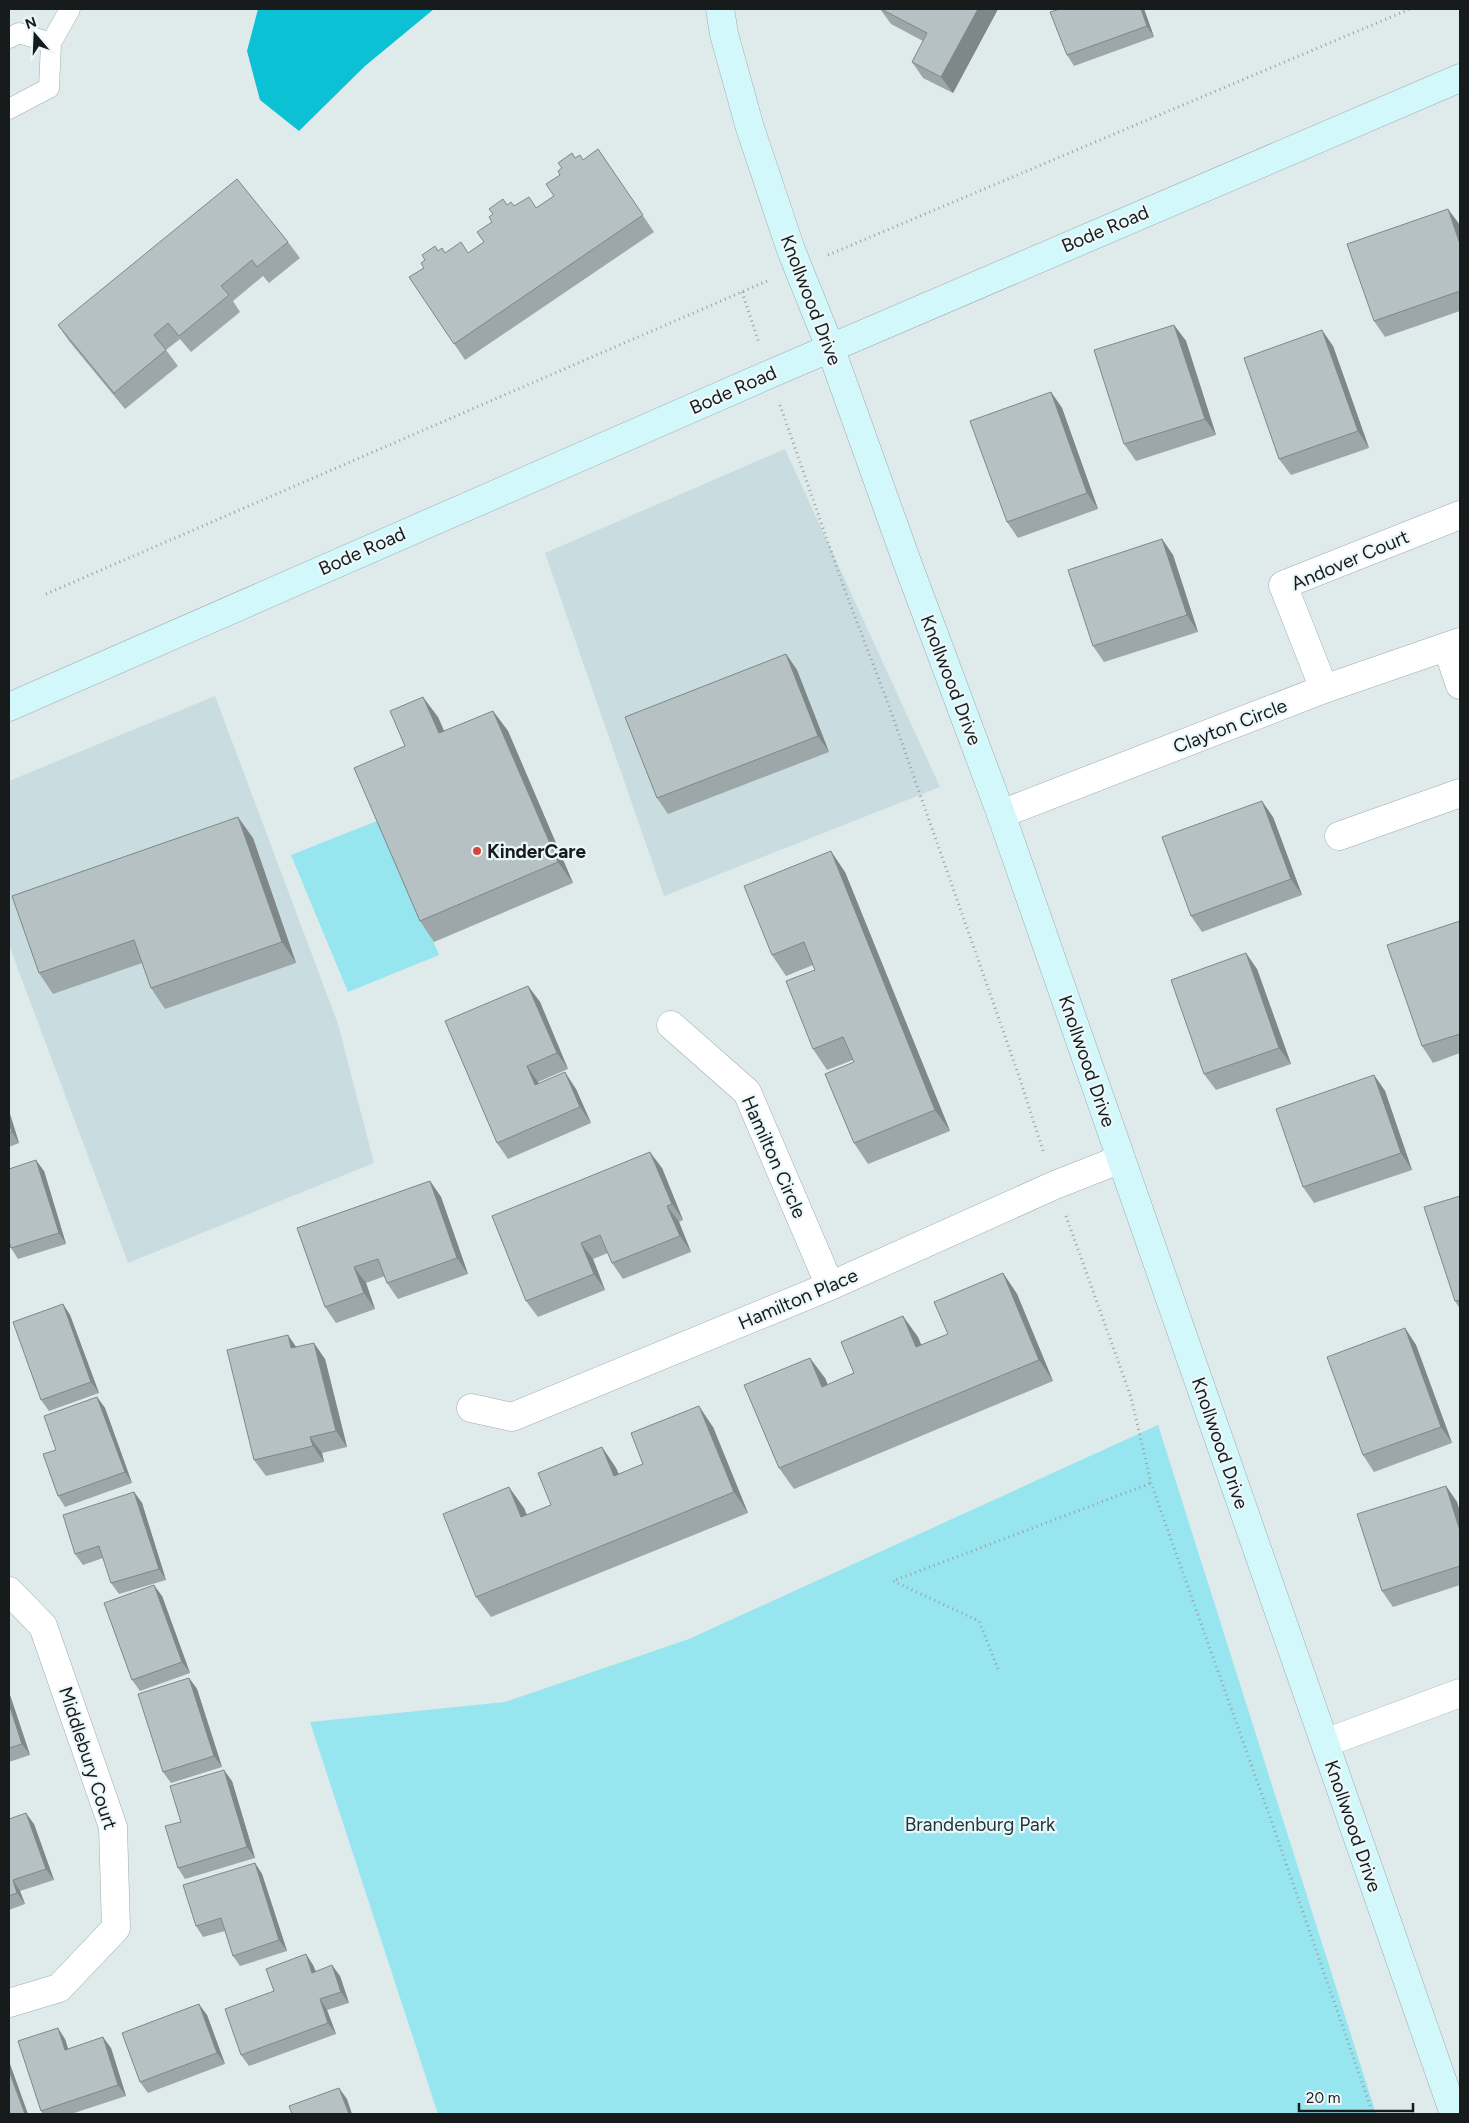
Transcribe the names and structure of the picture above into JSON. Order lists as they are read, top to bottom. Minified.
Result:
{"streets":{"street":["Bode Road","Knollwood Drive","Andover Court","Clayton Circle","Hamilton Circle","Hamilton Place","Middlebury Court"]},"crossings":[["Bode Road","Knollwood Drive"],["Knollwood Drive","Clayton Circle"],["Knollwood Drive","Hamilton Place"],["Andover Court","Clayton Circle"],["Hamilton Circle","Hamilton Place"]],"parks":["Brandenburg Park"],"places":["KinderCare"],"scale_bar":"20 m","north":"top"}
